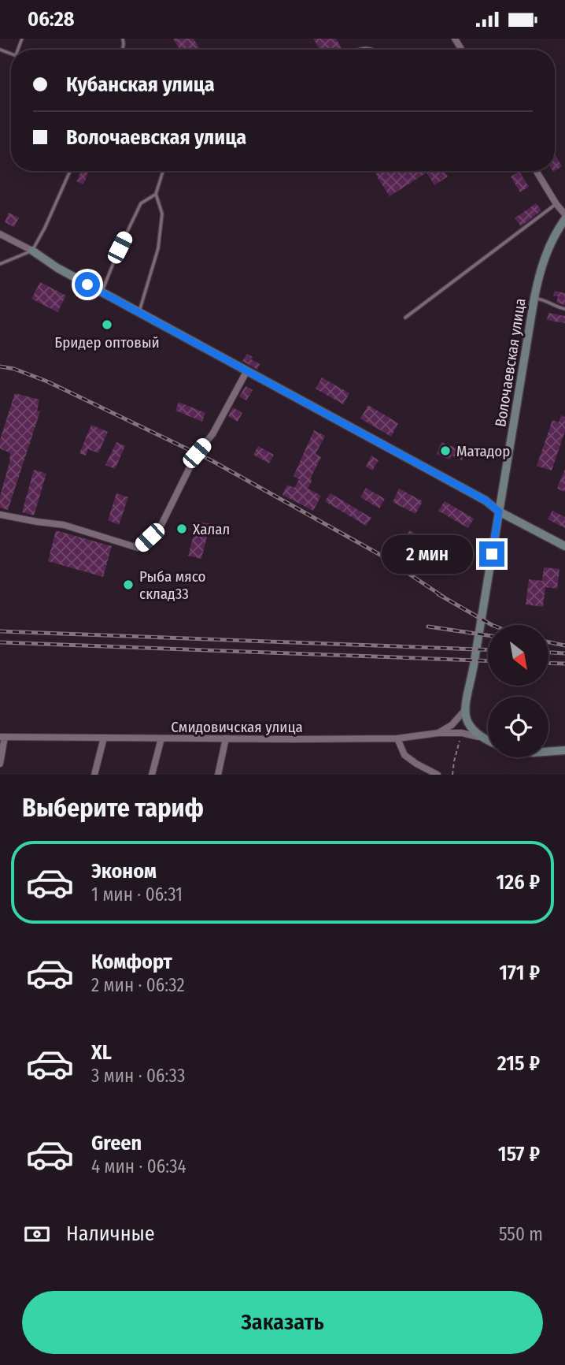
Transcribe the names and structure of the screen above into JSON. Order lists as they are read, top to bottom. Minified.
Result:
{"streets":{"main road":["Волочаевская улица"],"street":["Смидовичская улица"]},"places":["Бридер оптовый","Матадор","Халал","Рыба мясо склад33"],"north":"bottom right","page":{"status":"06:28","banner":["Кубанская улица","Волочаевская улица"],"bubble":"2 мин","heading":"Выберите тариф","list":[{"name":"Эконом","note":"1 мин · 06:31","value":"126 ₽"},{"name":"Комфорт","note":"2 мин · 06:32","value":"171 ₽"},{"name":"XL","note":"3 мин · 06:33","value":"215 ₽"},{"name":"Green","note":"4 мин · 06:34","value":"157 ₽"}],"pay":["Наличные","550 m"],"buttons":"Заказать"}}
